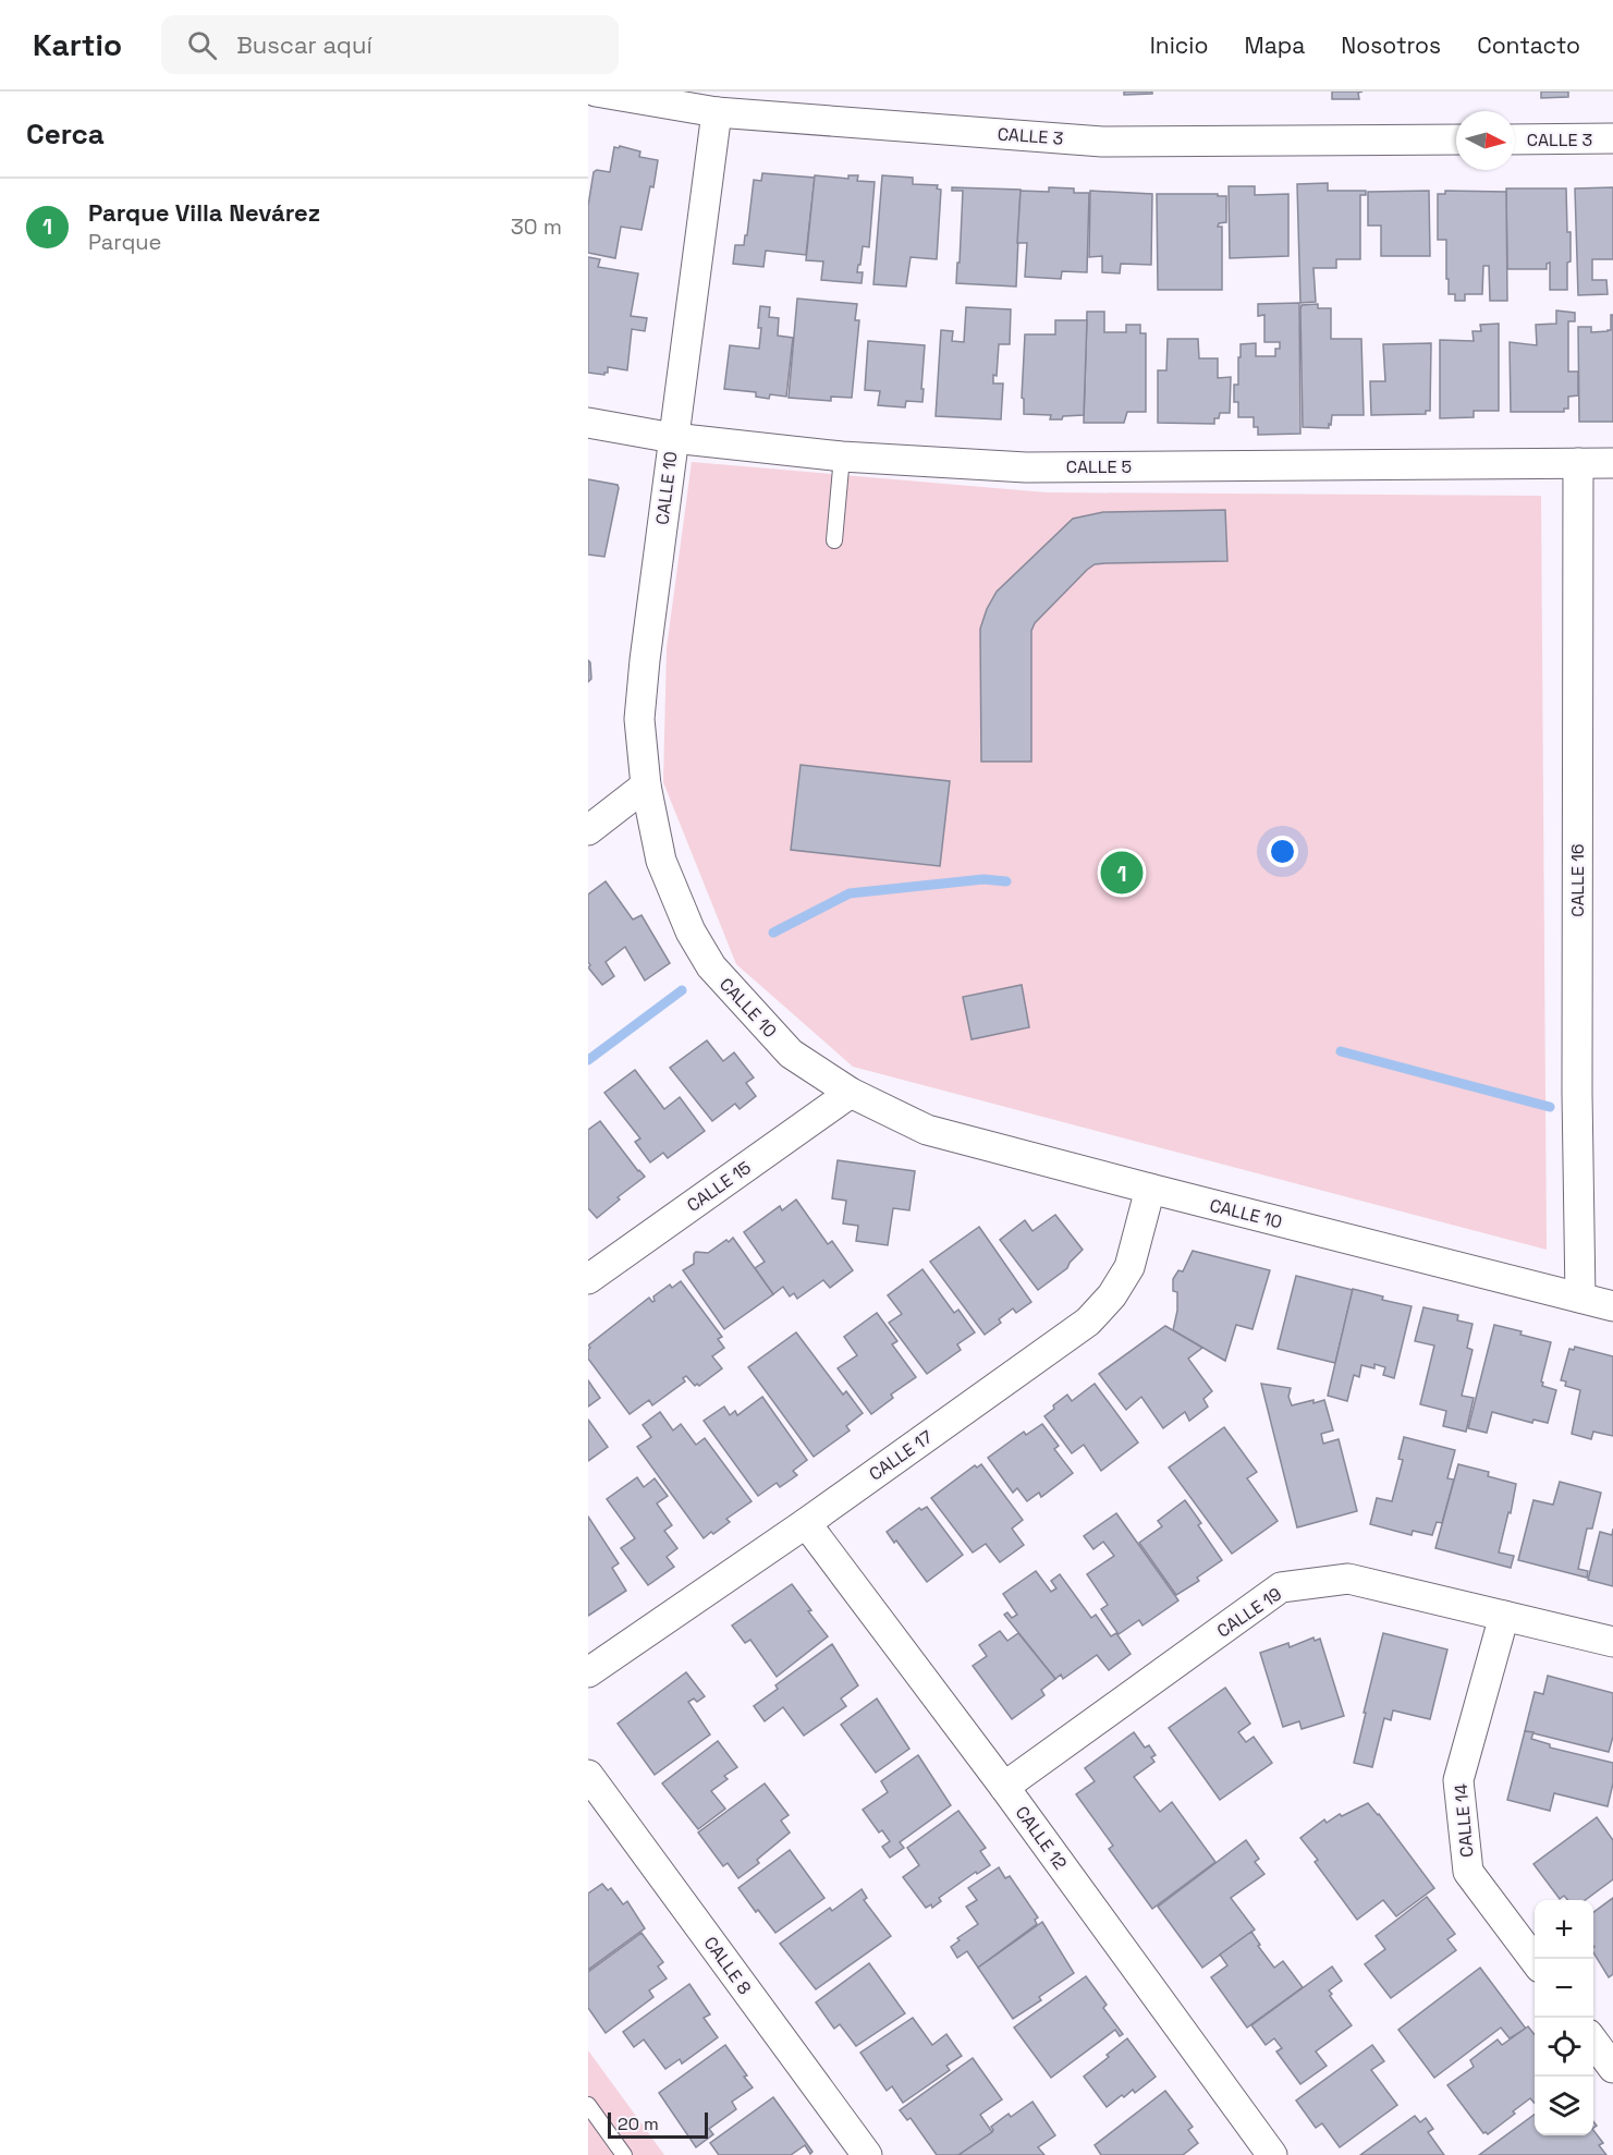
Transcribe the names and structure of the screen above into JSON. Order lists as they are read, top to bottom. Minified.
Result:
{"streets":{"street":["CALLE 3","CALLE 5","CALLE 10","CALLE 16","CALLE 15","CALLE 17","CALLE 19","CALLE 14","CALLE 12","CALLE 8"]},"crossings":[["CALLE 3","CALLE 10"],["CALLE 5","CALLE 10"],["CALLE 5","CALLE 16"],["CALLE 10","CALLE 16"],["CALLE 10","CALLE 15"],["CALLE 10","CALLE 17"],["CALLE 17","CALLE 12"],["CALLE 19","CALLE 14"],["CALLE 19","CALLE 12"]],"scale_bar":"20 m","north":"right","page":{"header":"Kartio","search":"Buscar aquí","nav":["Inicio","Mapa","Nosotros","Contacto"],"heading":"Cerca","list":[{"mark":"1","name":"Parque Villa Nevárez","note":"Parque","value":"30 m"}],"pins":"1","map_buttons":["+","−"],"scale":"20 m"}}
